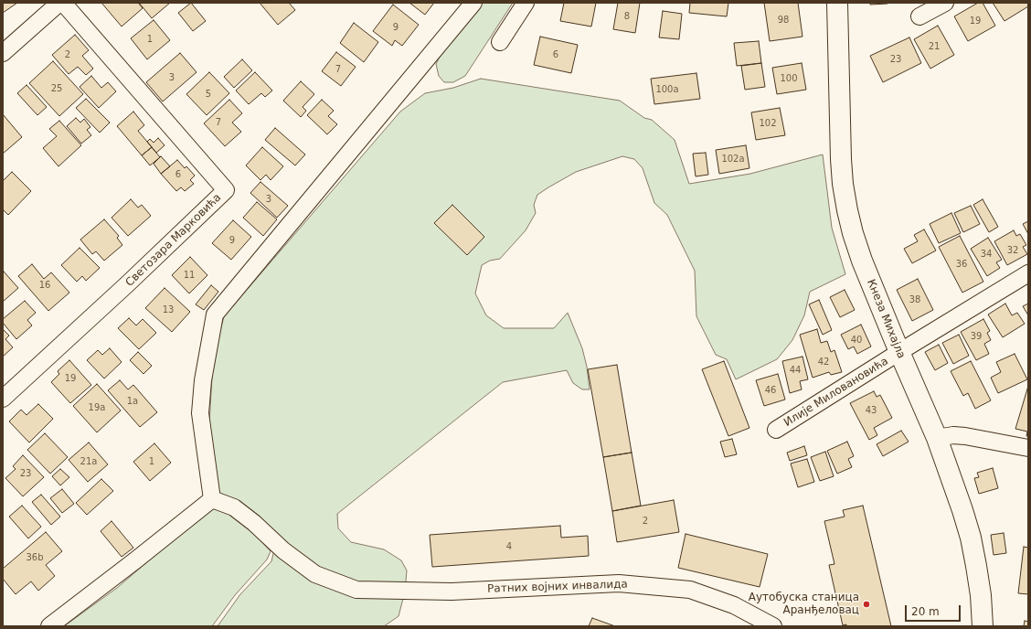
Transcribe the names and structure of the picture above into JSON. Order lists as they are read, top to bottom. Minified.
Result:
{"streets":{"main road":["Кнеза Михајла"],"street":["Светозара Марковића","Илије Миловановића","Ратних војних инвалида"]},"crossings":[["Кнеза Михајла","Илије Миловановића"]],"places":["Аутобуска станица Аранђеловац"],"house_numbers":["8","98","19","9","1","21","2","6","23","7","3","100","25","100a","5","7","102","102a","6","3","9","32","34","36","11","16","38","13","39","40","42","44","19","46","1a","19a","43","21a","1","23","2","4","36b"],"scale_bar":"20 m"}
